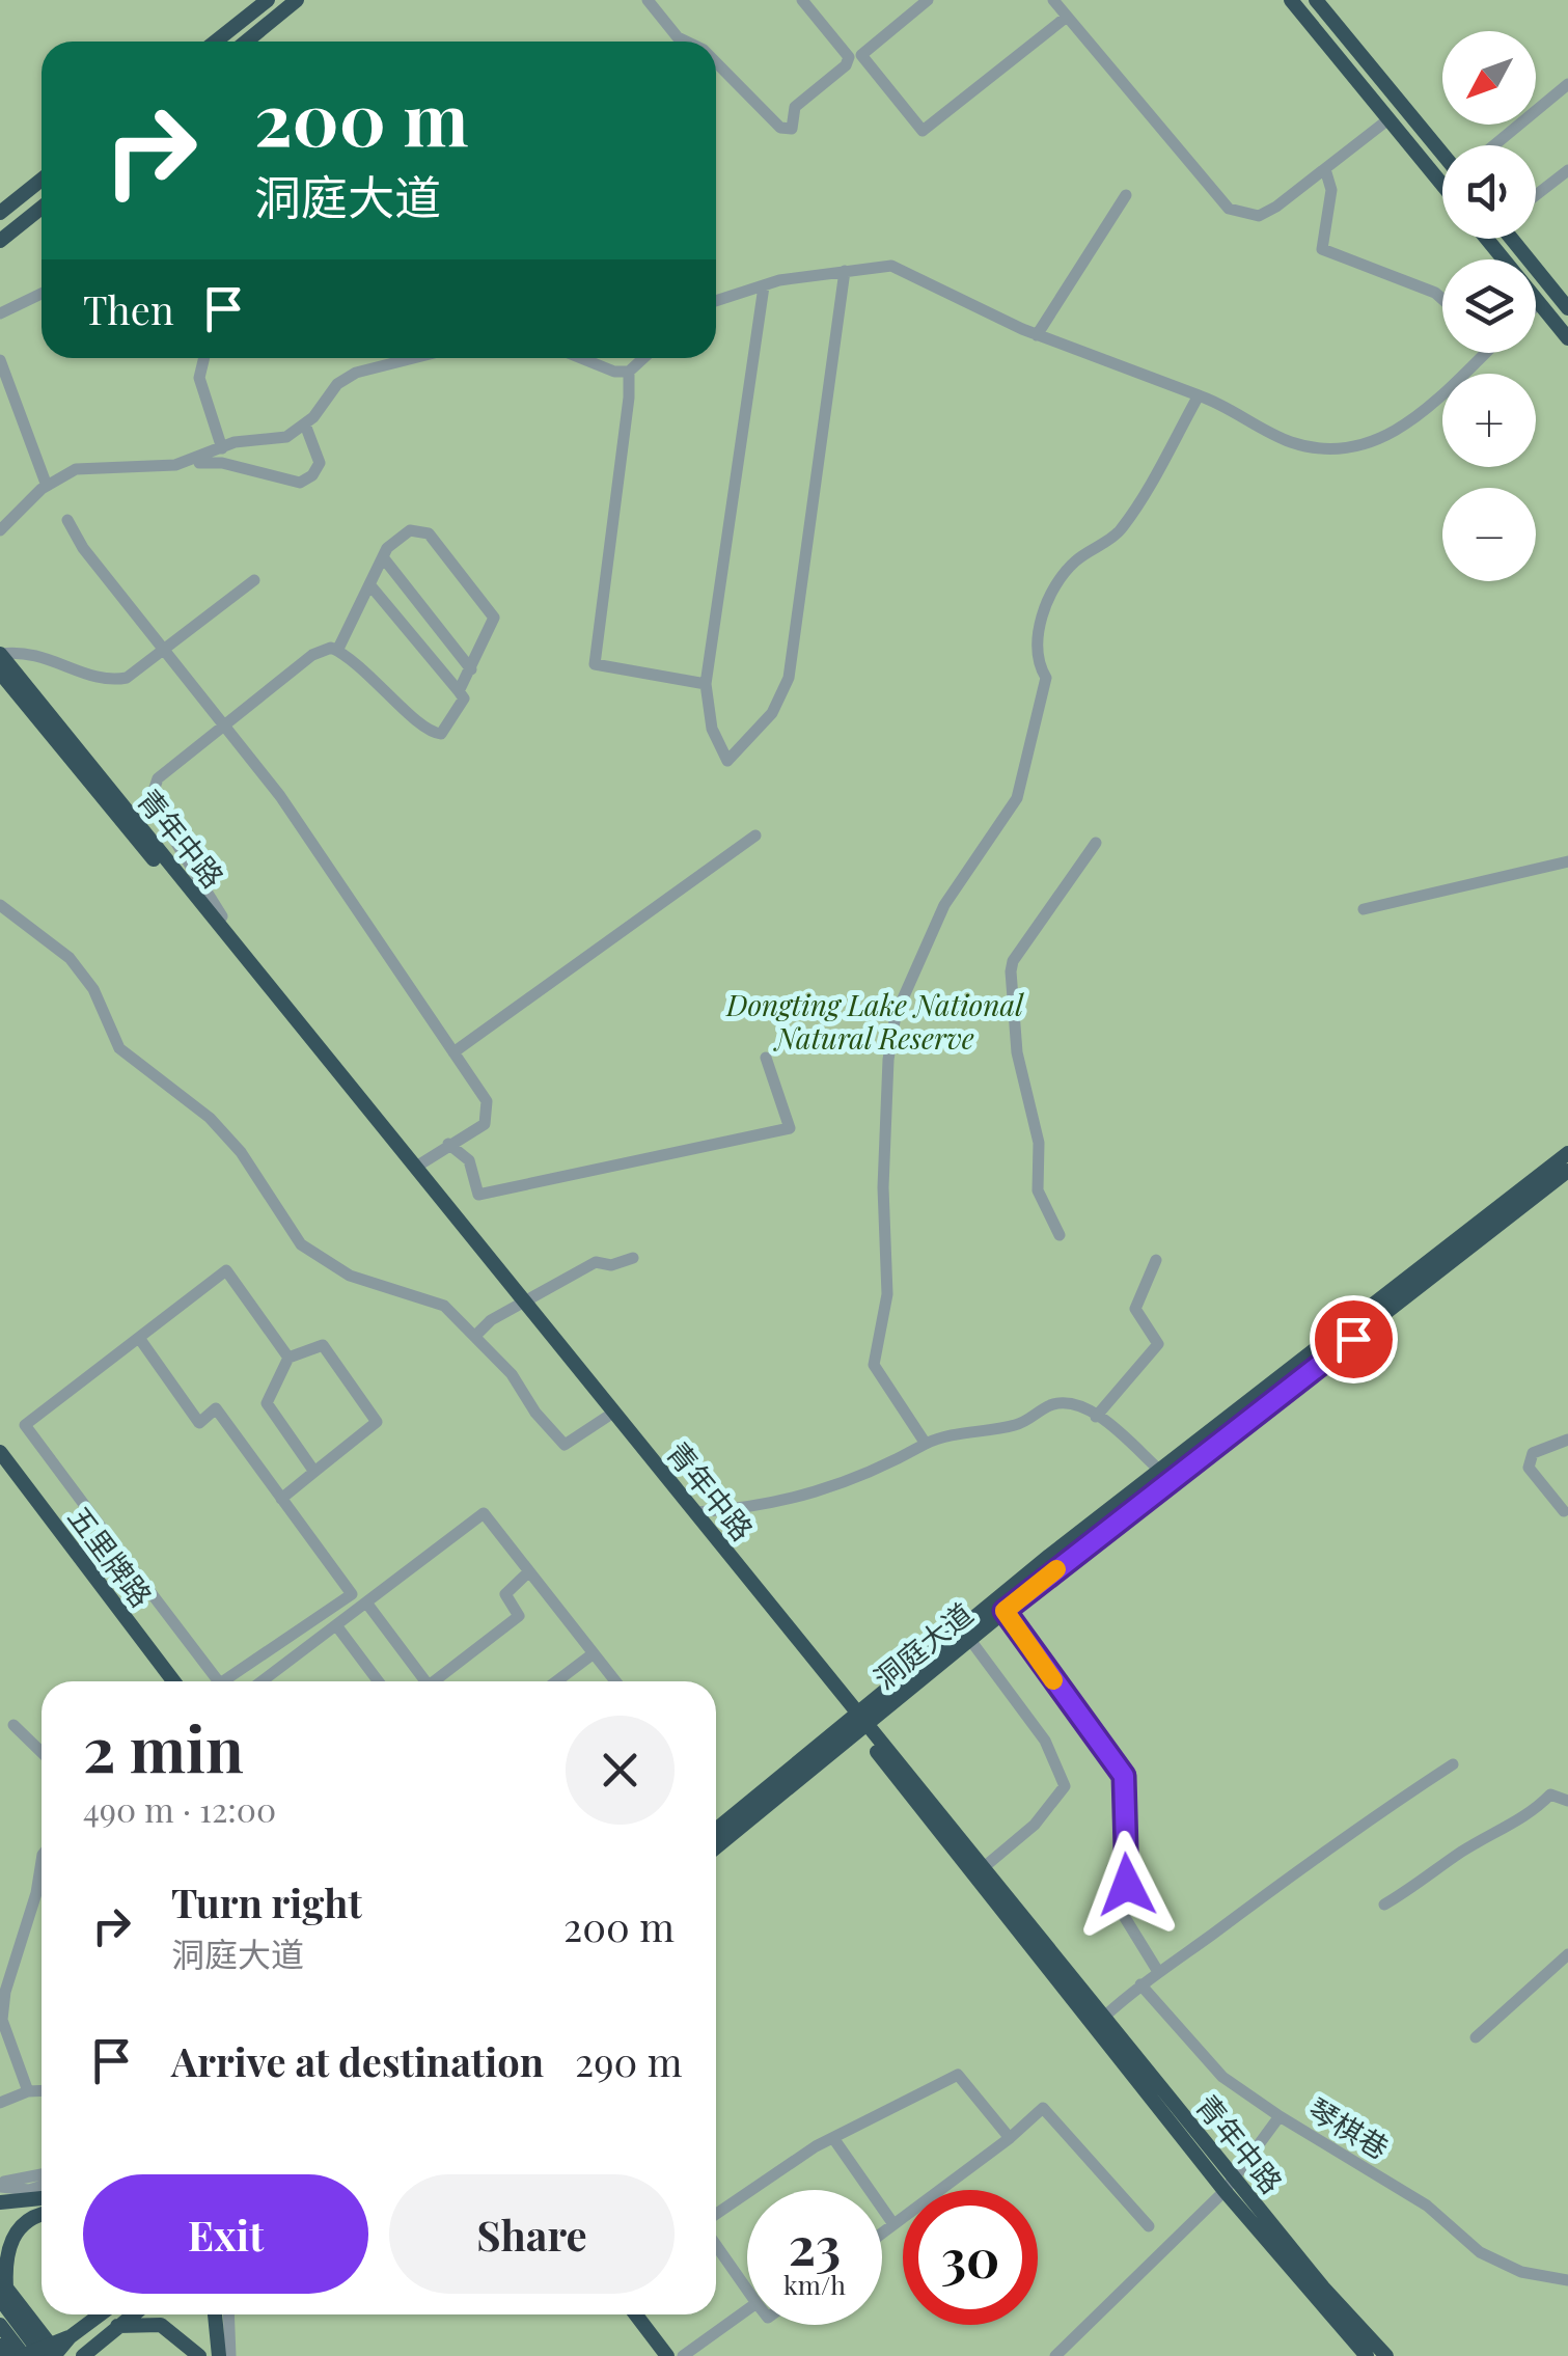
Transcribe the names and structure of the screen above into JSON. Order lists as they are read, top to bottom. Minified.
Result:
{"streets":{"main road":["青年中路","五里牌路","洞庭大道"],"street":["琴棋巷"]},"crossings":[["青年中路","洞庭大道"],["青年中路","琴棋巷"]],"parks":["Dongting Lake National Natural Reserve"],"north":"bottom left","page":{"map_buttons":["+","−"],"turn":["200 m","洞庭大道"],"then":"Then","heading":["2 min","490 m · 12:00"],"list":[{"name":"Turn right","note":"洞庭大道","value":"200 m"},{"name":"Arrive at destination","value":"290 m"}],"buttons":["Exit","Share"],"speed":"23 km/h","limit":"30"}}
